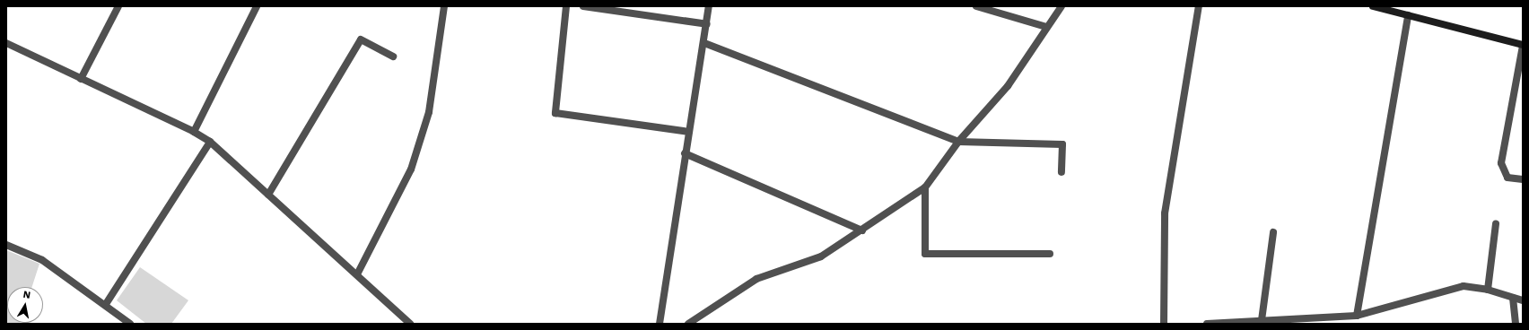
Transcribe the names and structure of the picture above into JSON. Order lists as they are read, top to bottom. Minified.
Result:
{"north":"top"}
